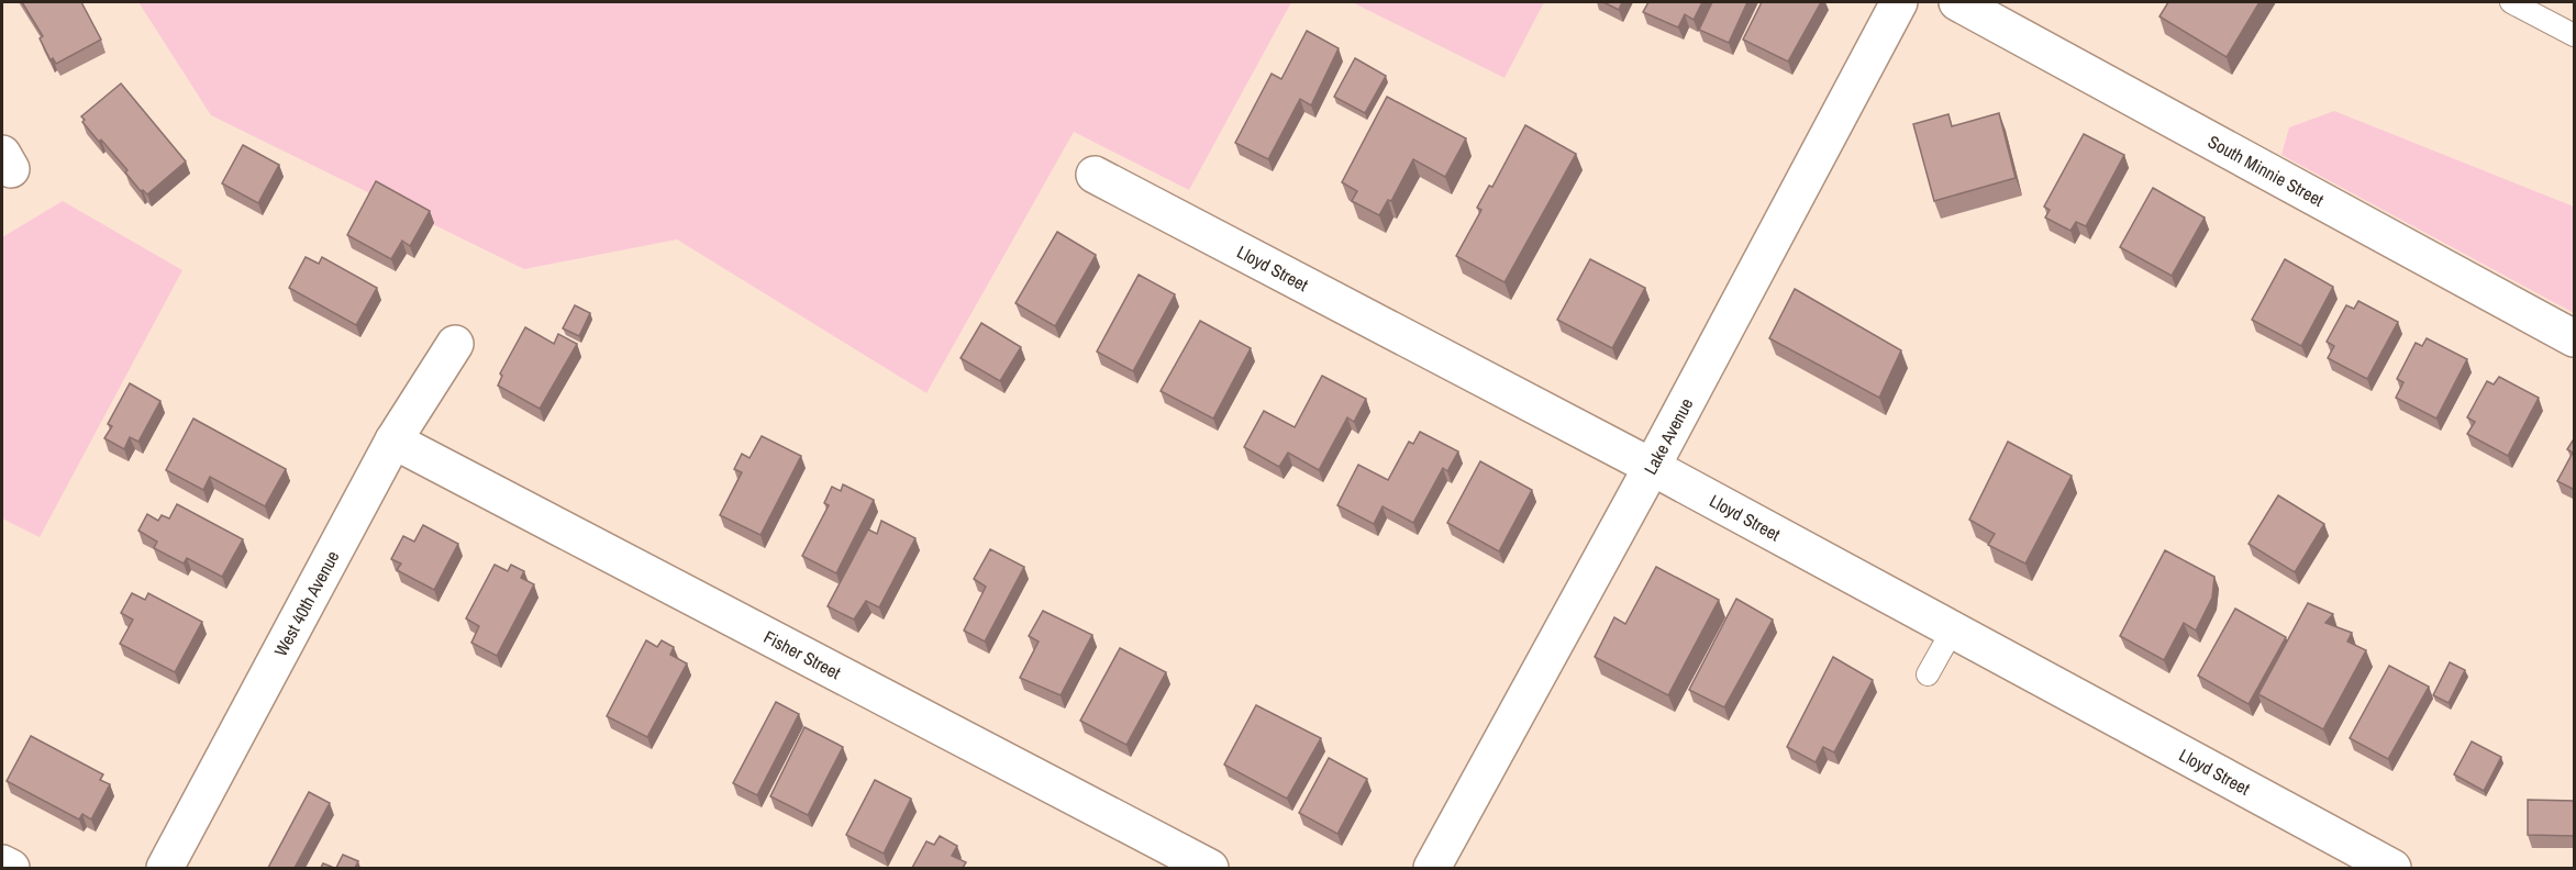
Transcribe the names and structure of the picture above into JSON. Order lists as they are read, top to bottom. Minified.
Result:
{"streets":{"street":["South Minnie Street","Lloyd Street","Lake Avenue","West 40th Avenue","Fisher Street"]},"crossings":[["Lloyd Street","Lake Avenue"],["West 40th Avenue","Fisher Street"]]}
